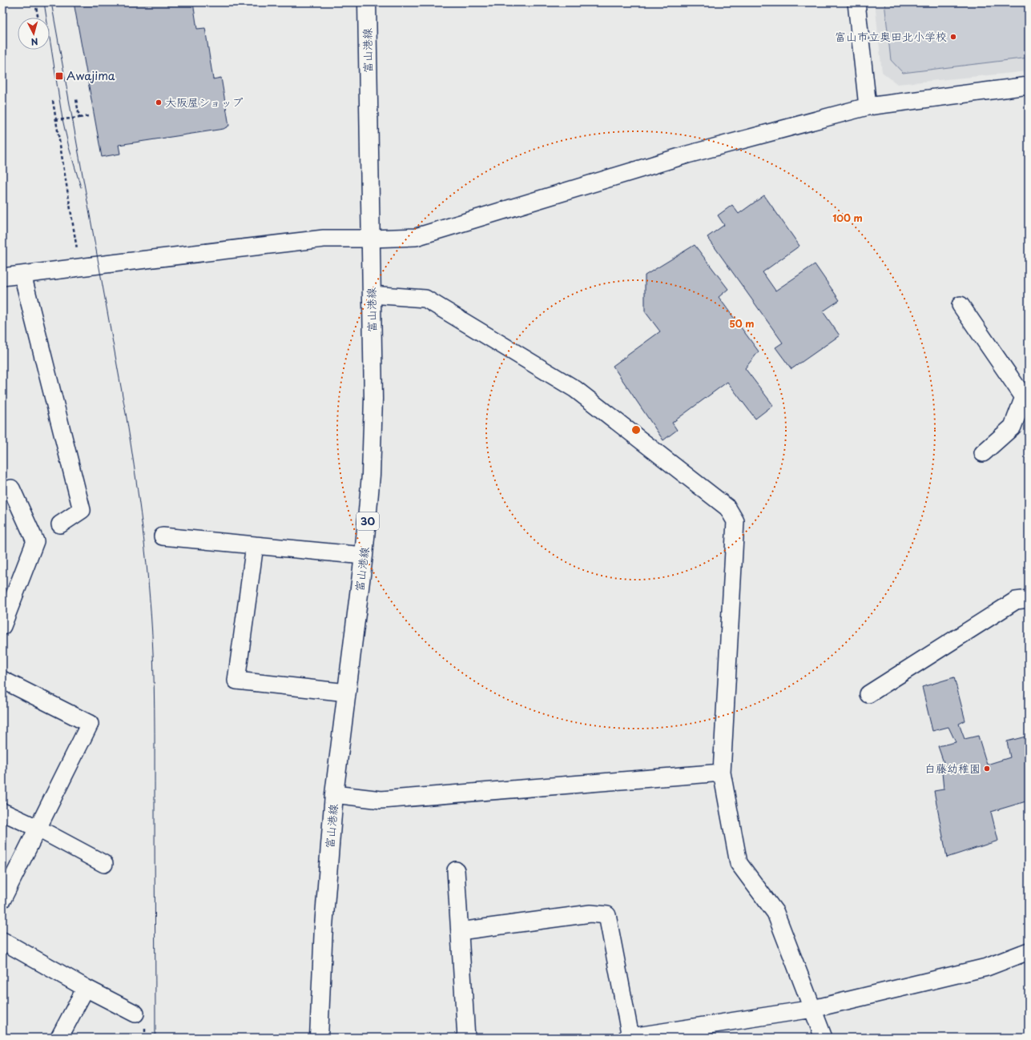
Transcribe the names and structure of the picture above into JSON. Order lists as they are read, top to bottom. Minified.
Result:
{"streets":{"main road":["富山港線","30"]},"places":{"other":["富山市立奥田北小学校","大阪屋ショップ","白藤幼稚園"],"transit":["Awajima"]},"north":"bottom","rings":["100 m","50 m"]}
